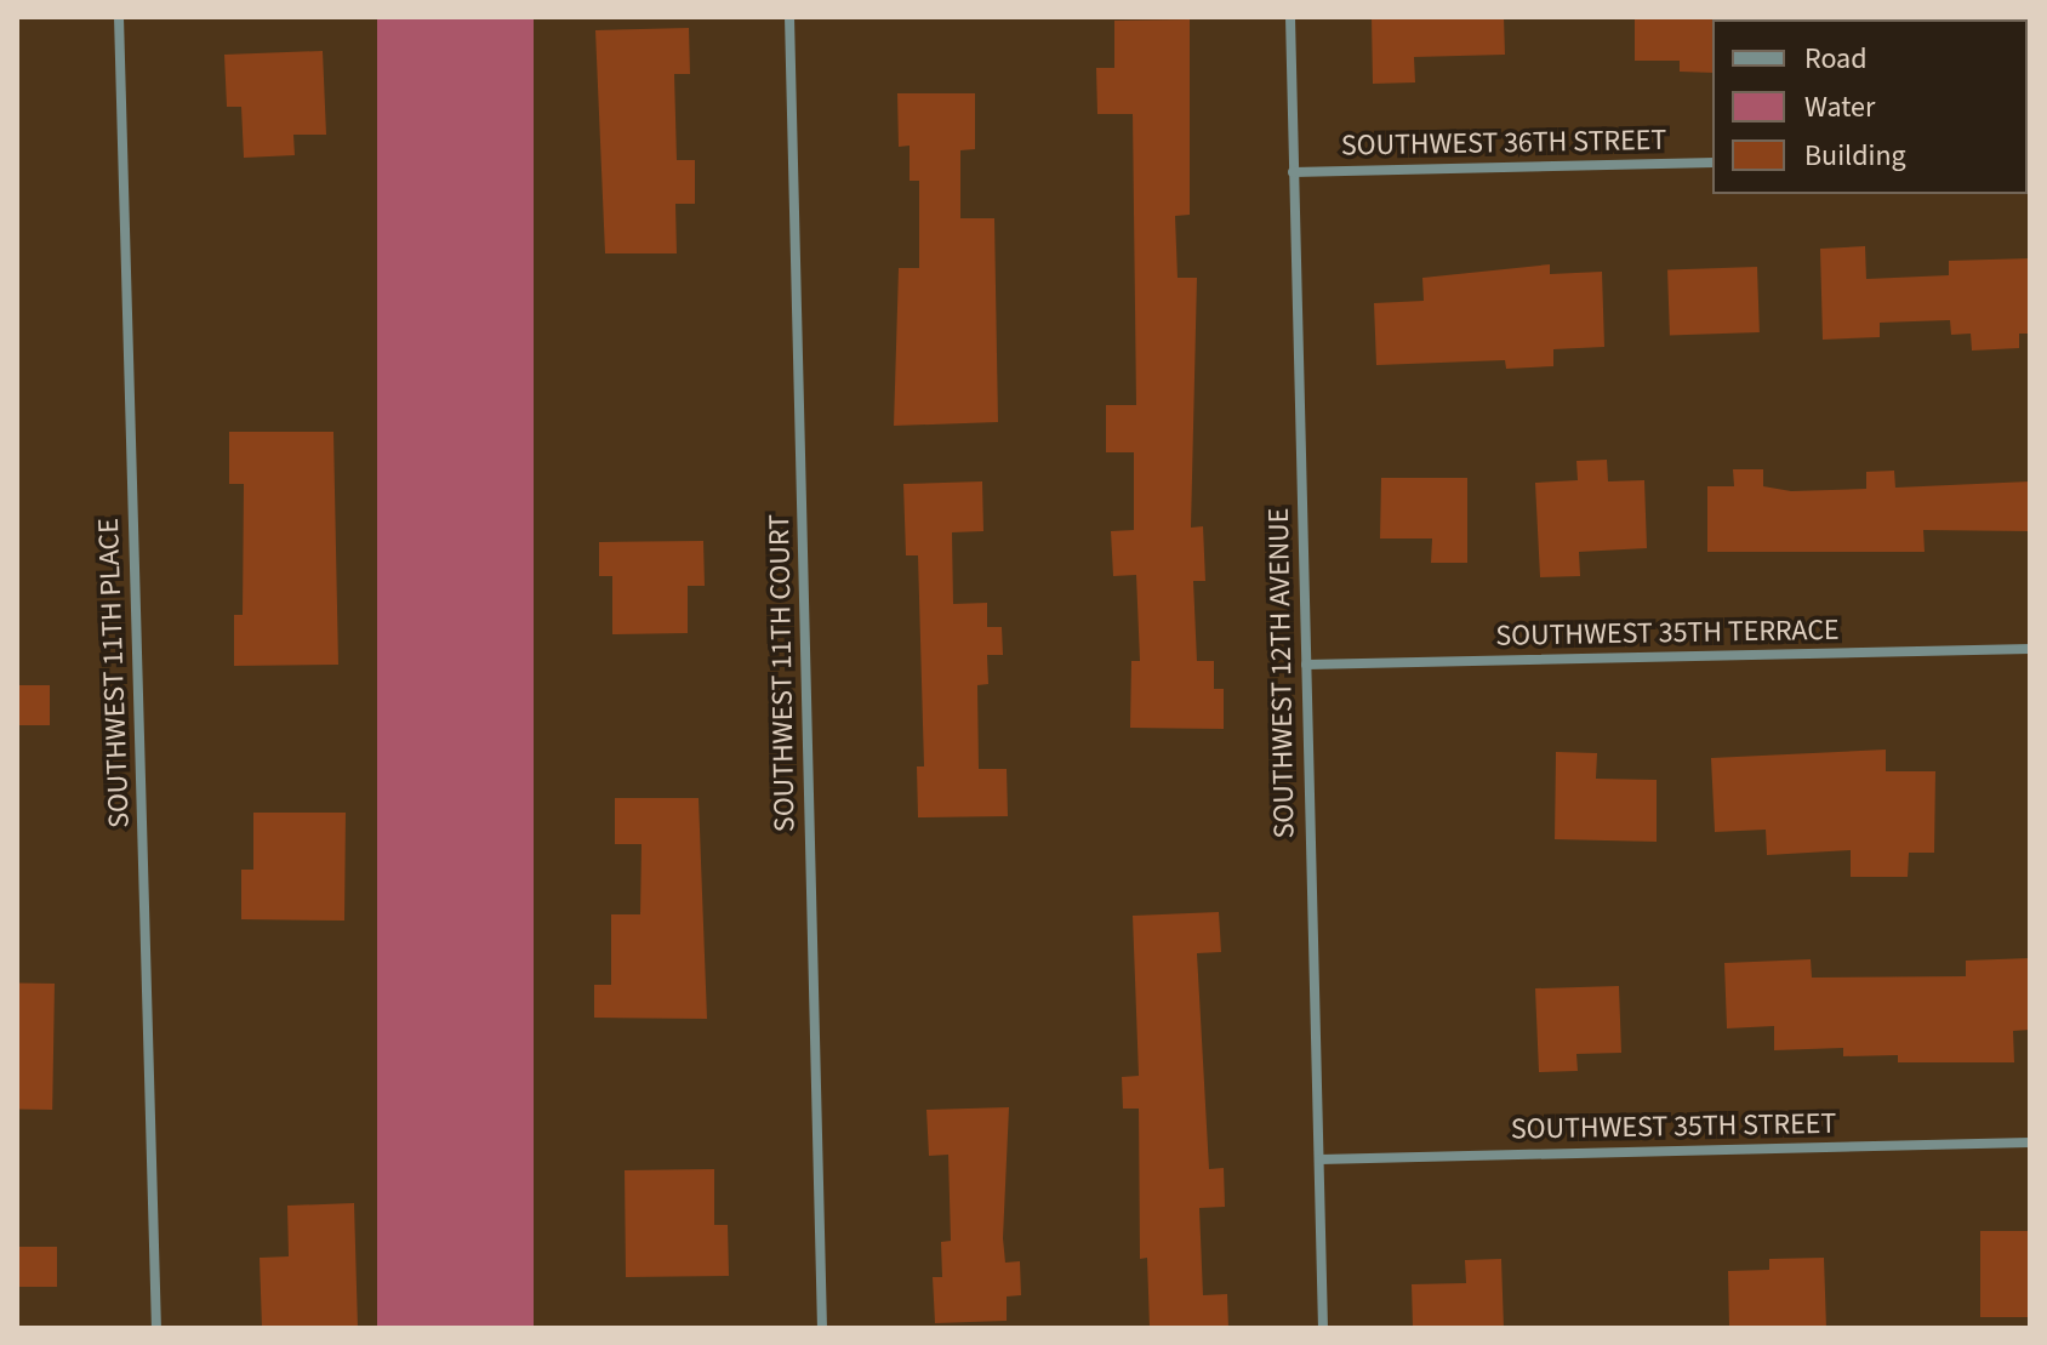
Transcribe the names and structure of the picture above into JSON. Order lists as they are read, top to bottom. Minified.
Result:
{"streets":{"street":["SOUTHWEST 36TH STREET","SOUTHWEST 35TH TERRACE","SOUTHWEST 11TH PLACE","SOUTHWEST 11TH COURT","SOUTHWEST 12TH AVENUE","SOUTHWEST 35TH STREET"]},"crossings":[["SOUTHWEST 36TH STREET","SOUTHWEST 12TH AVENUE"],["SOUTHWEST 35TH TERRACE","SOUTHWEST 12TH AVENUE"],["SOUTHWEST 12TH AVENUE","SOUTHWEST 35TH STREET"]],"legend":["Road","Water","Building"]}
